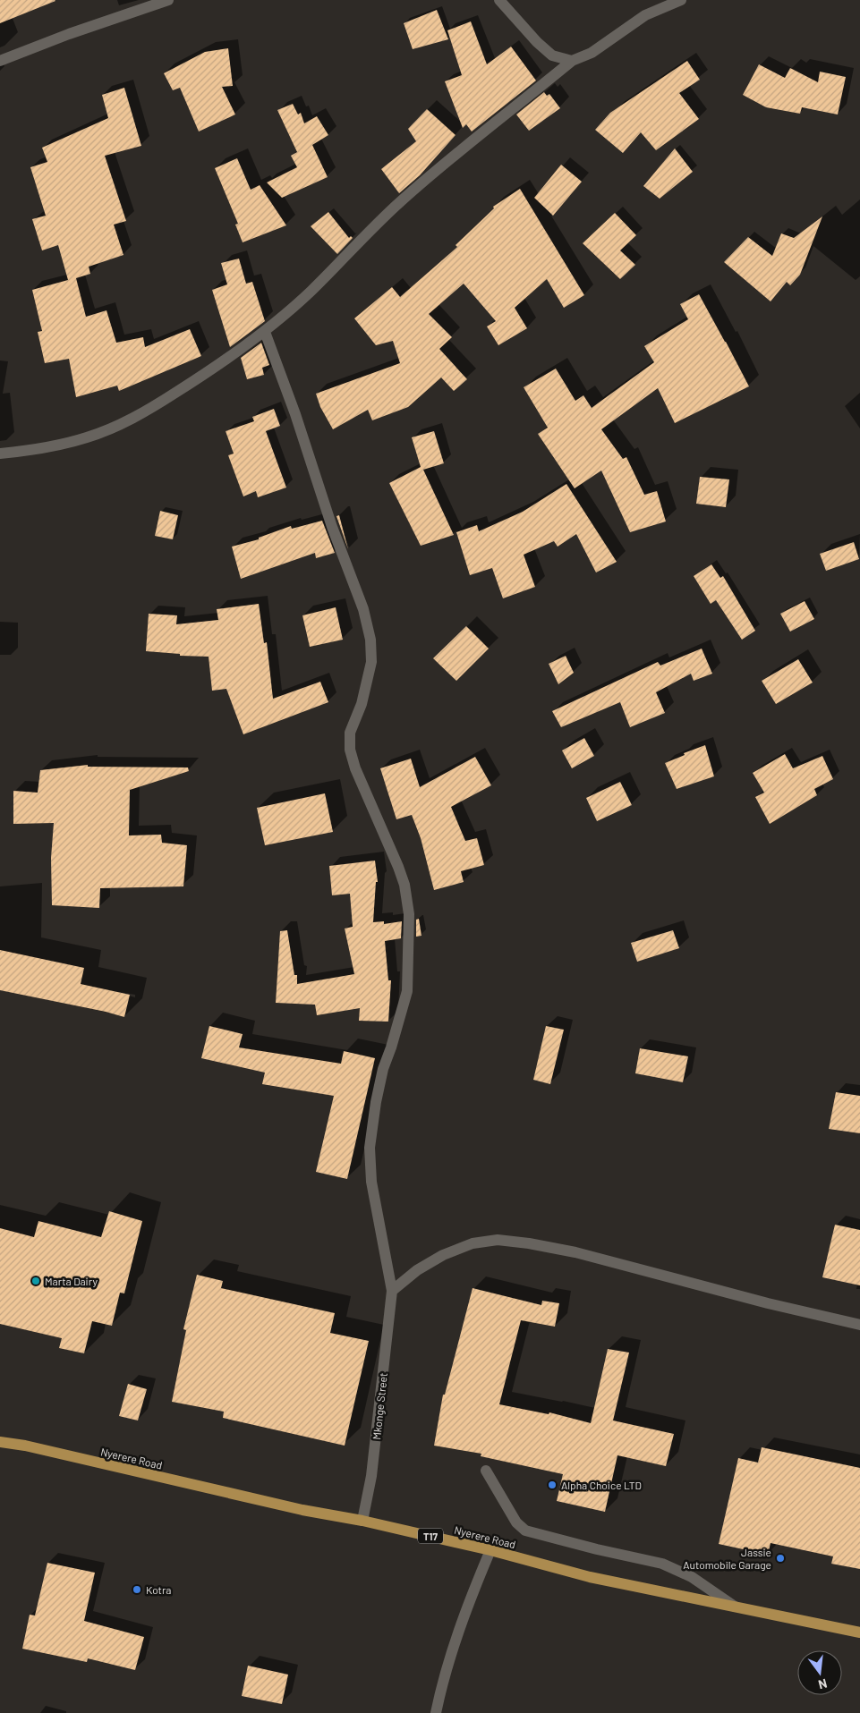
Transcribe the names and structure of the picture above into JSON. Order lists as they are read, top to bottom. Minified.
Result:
{"streets":{"main road":["Nyerere Road","T17"],"street":["Mkonge Street"]},"crossings":[["Mkonge Street","Nyerere Road"]],"places":["Marta Dairy","Alpha Choice LTD","Jassie Automobile Garage","Kotra"],"north":"bottom"}
